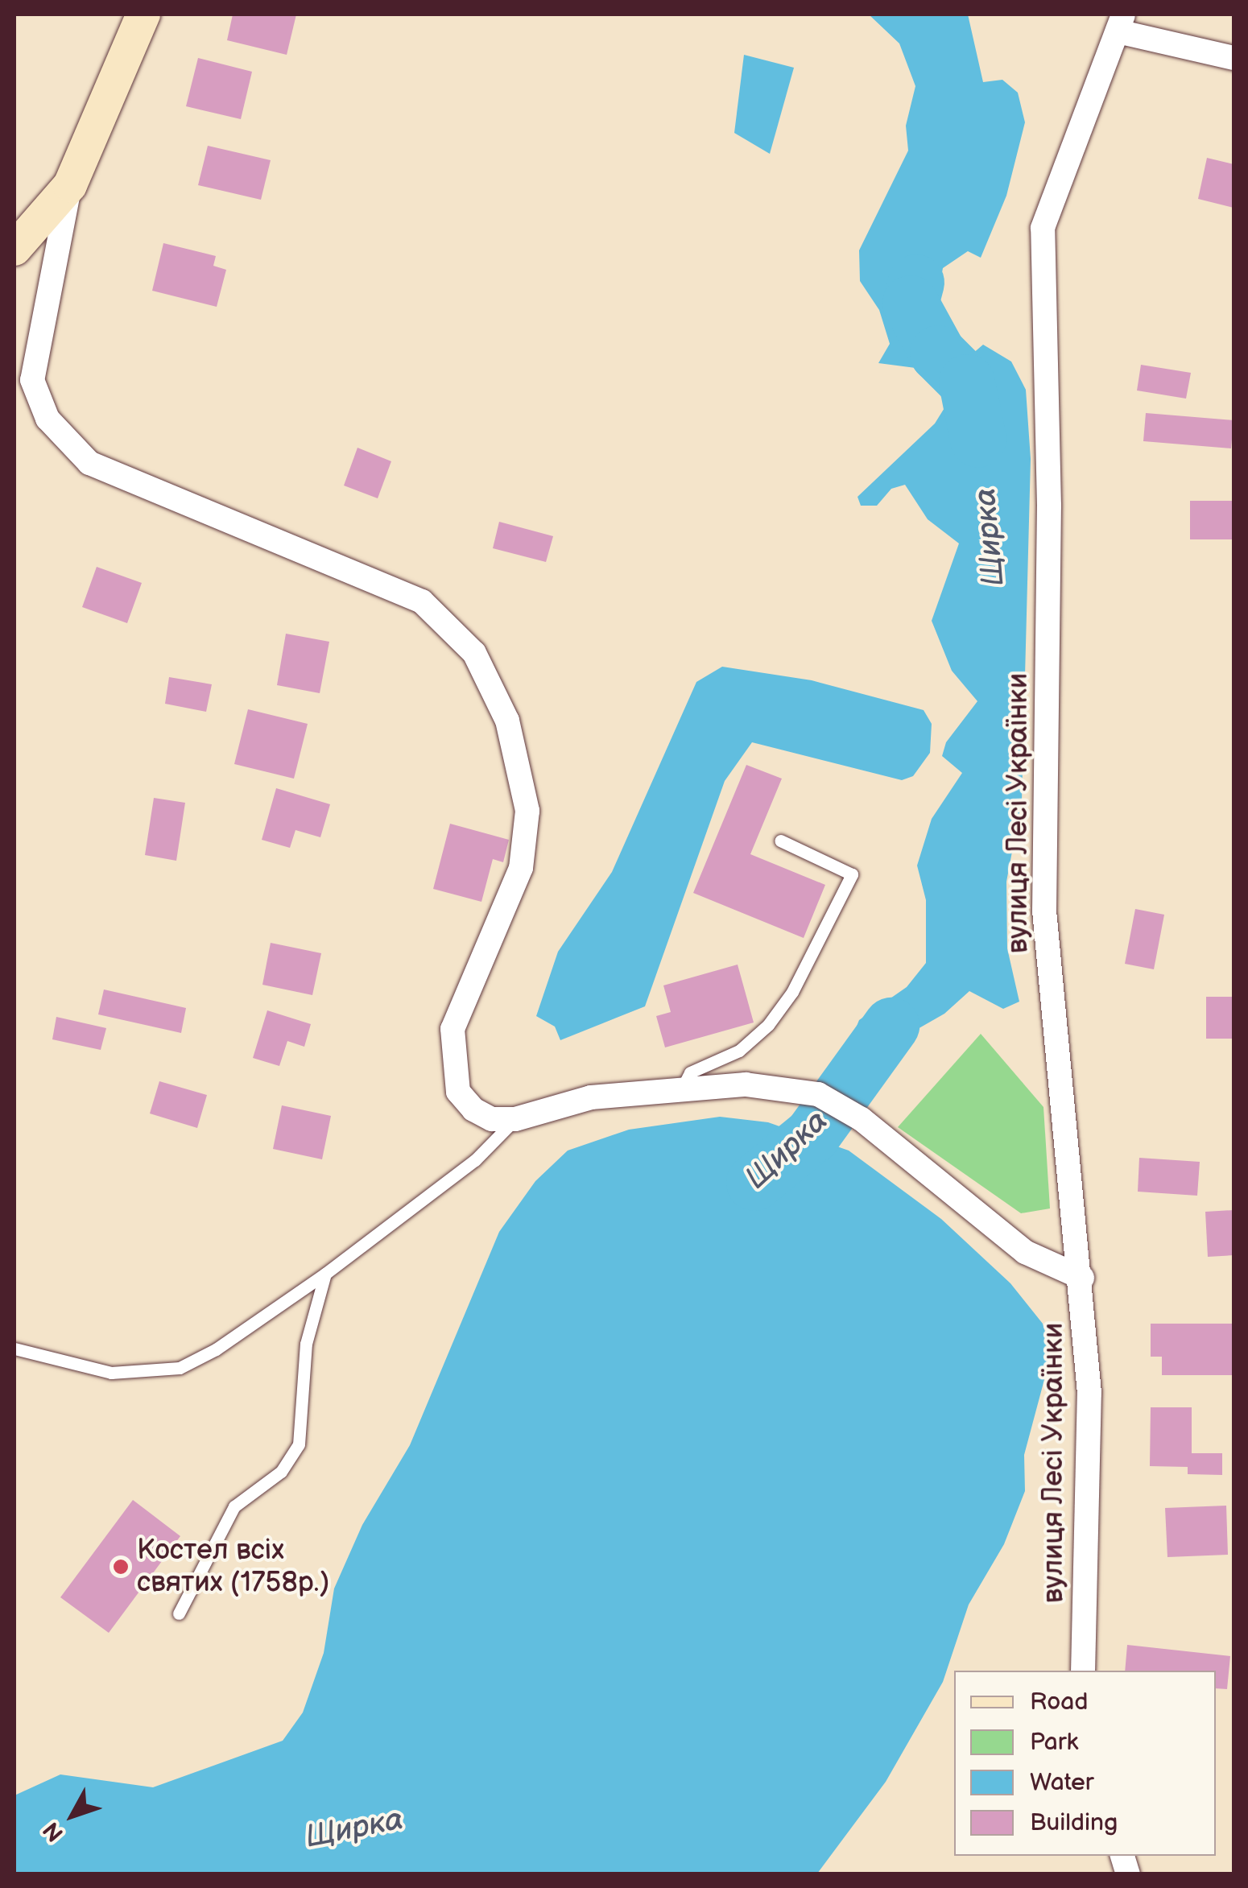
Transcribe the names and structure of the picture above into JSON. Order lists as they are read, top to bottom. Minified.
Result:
{"streets":{"street":["вулиця Лесі Українки"]},"water":["Щирка"],"places":["Костел всіх святих (1758р.)"],"legend":["Road","Park","Water","Building"],"north":"bottom left"}
